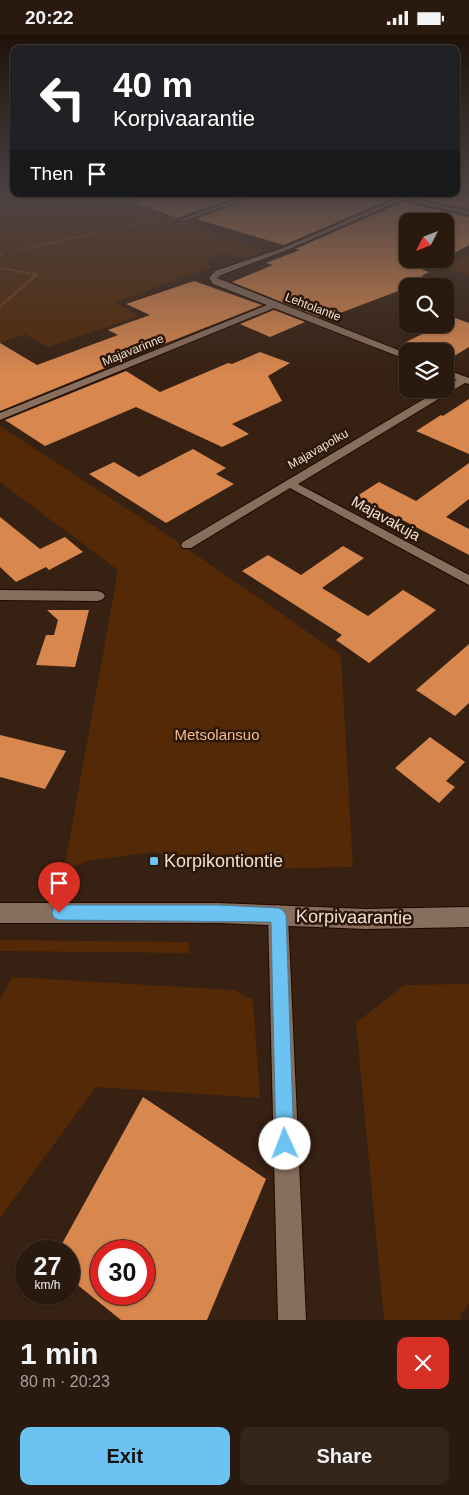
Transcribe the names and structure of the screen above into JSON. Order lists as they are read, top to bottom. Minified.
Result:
{"streets":{"street":["Lehtolantie","Majavarinne","Majavapolku","Majavakuja","Korpivaarantie"]},"crossings":[["Lehtolantie","Majavarinne"],["Majavapolku","Majavakuja"]],"parks":["Metsolansuo"],"places":{"transit":["Korpikontiontie"]},"north":"bottom left","page":{"status":"20:22","turn":["40 m","Korpivaarantie"],"then":"Then","speed":"27 km/h","limit":"30","heading":["1 min","80 m · 20:23"],"buttons":["Exit","Share"]}}
